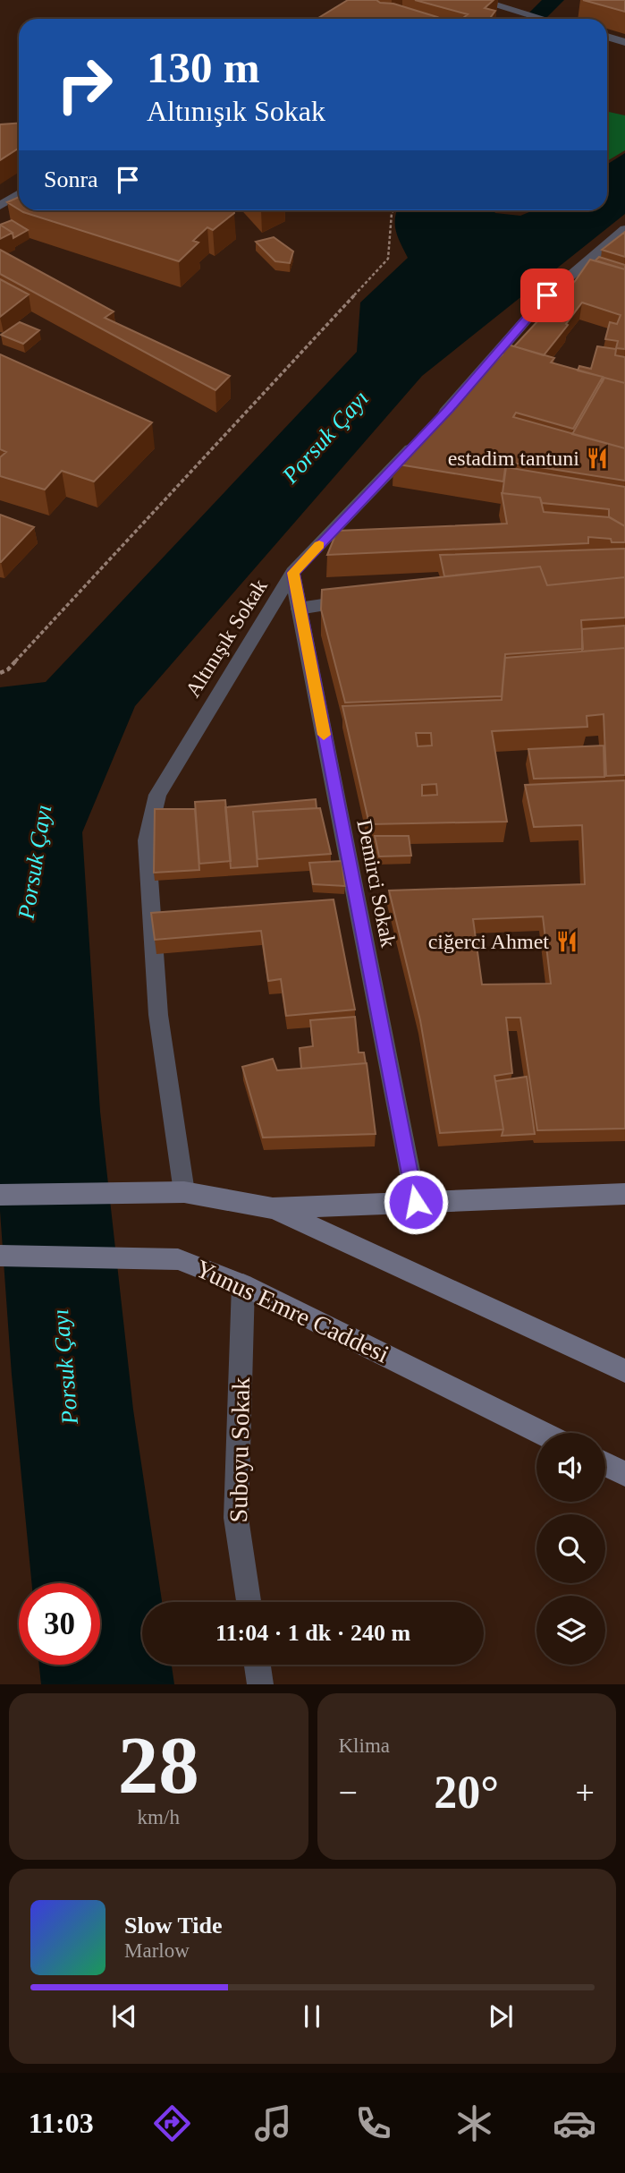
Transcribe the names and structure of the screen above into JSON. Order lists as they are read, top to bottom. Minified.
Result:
{"streets":{"main road":["Yunus Emre Caddesi"],"street":["Altınışık Sokak","Demirci Sokak","Suboyu Sokak"]},"crossings":[["Altınışık Sokak","Demirci Sokak"],["Yunus Emre Caddesi","Suboyu Sokak"]],"water":["Porsuk Çayı"],"places":{"restaurant":["estadim tantuni","ciğerci Ahmet"]},"page":{"turn":["130 m","Altınışık Sokak"],"then":"Sonra","limit":"30","trip":"11:04 · 1 dk · 240 m","tile":[["28","km/h"],"Klima"],"heat":["−","20°","+"],"song":["Slow Tide","Marlow"],"tabs":"11:03"}}
